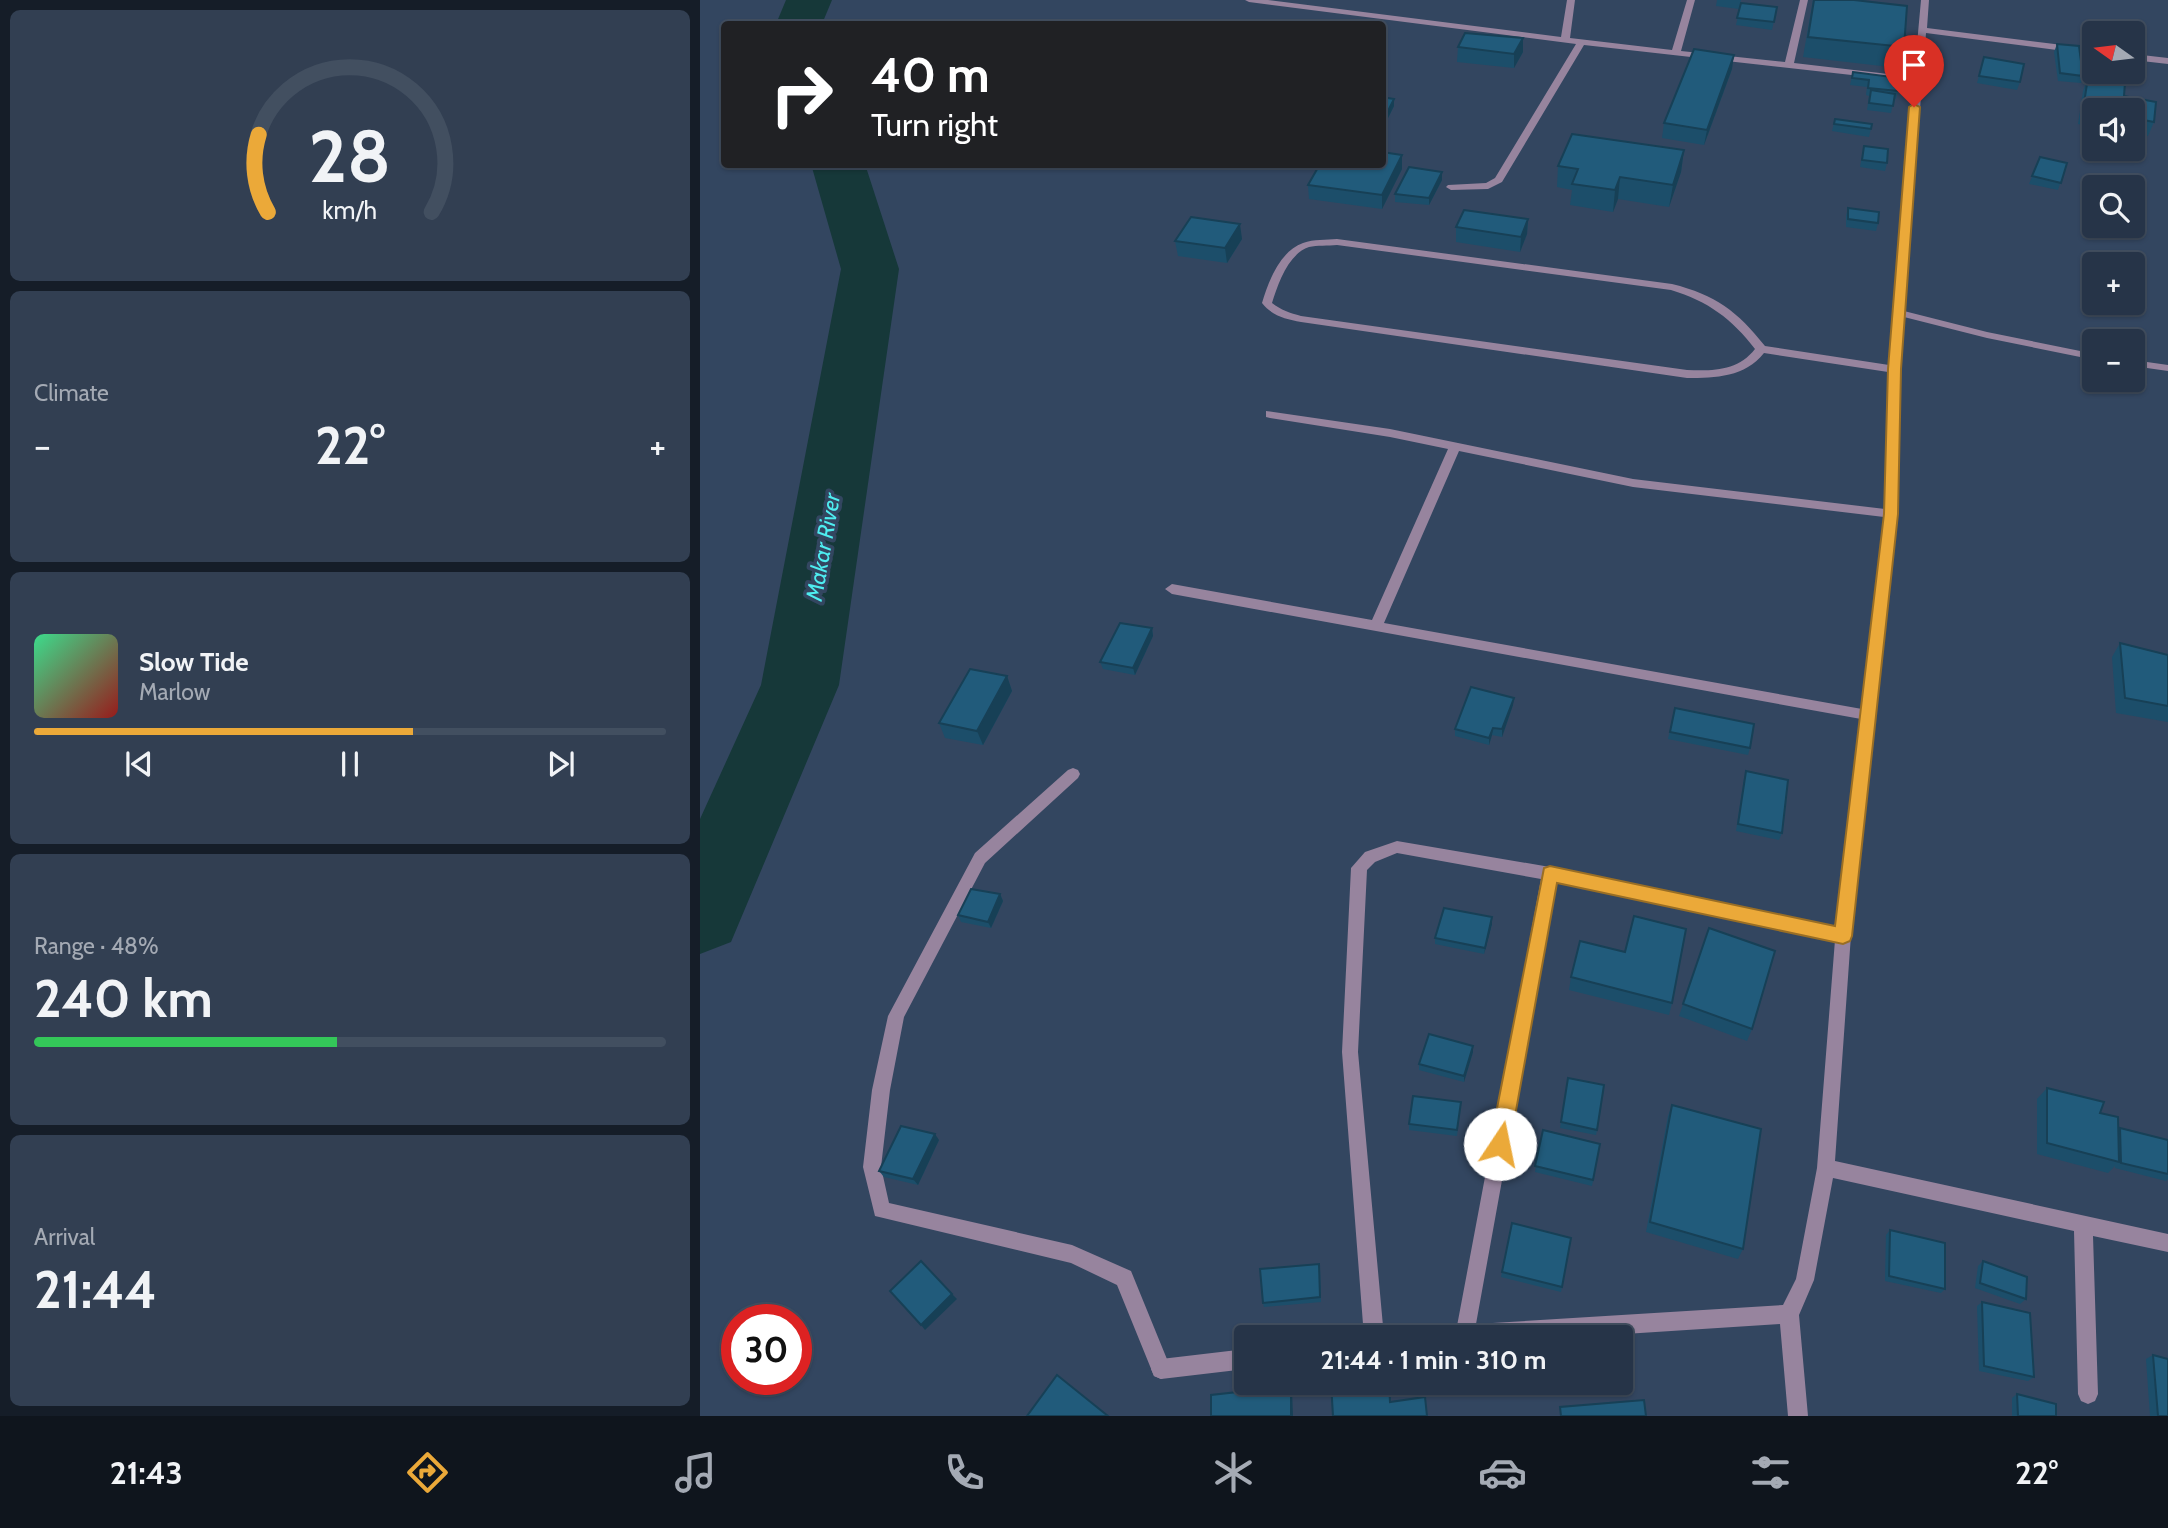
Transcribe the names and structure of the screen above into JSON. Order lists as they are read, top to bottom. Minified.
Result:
{"water":["Makar River"],"north":"left","page":{"map_buttons":["+","−"],"turn":["40 m","Turn right"],"tile":["Climate",["Range · 48%","240 km"],["Arrival","21:44"]],"heat":["−","22°","+"],"song":["Slow Tide","Marlow"],"limit":"30","trip":"21:44 · 1 min · 310 m","tabs":["21:43","22°"],"gauge":["28","km/h"]}}
